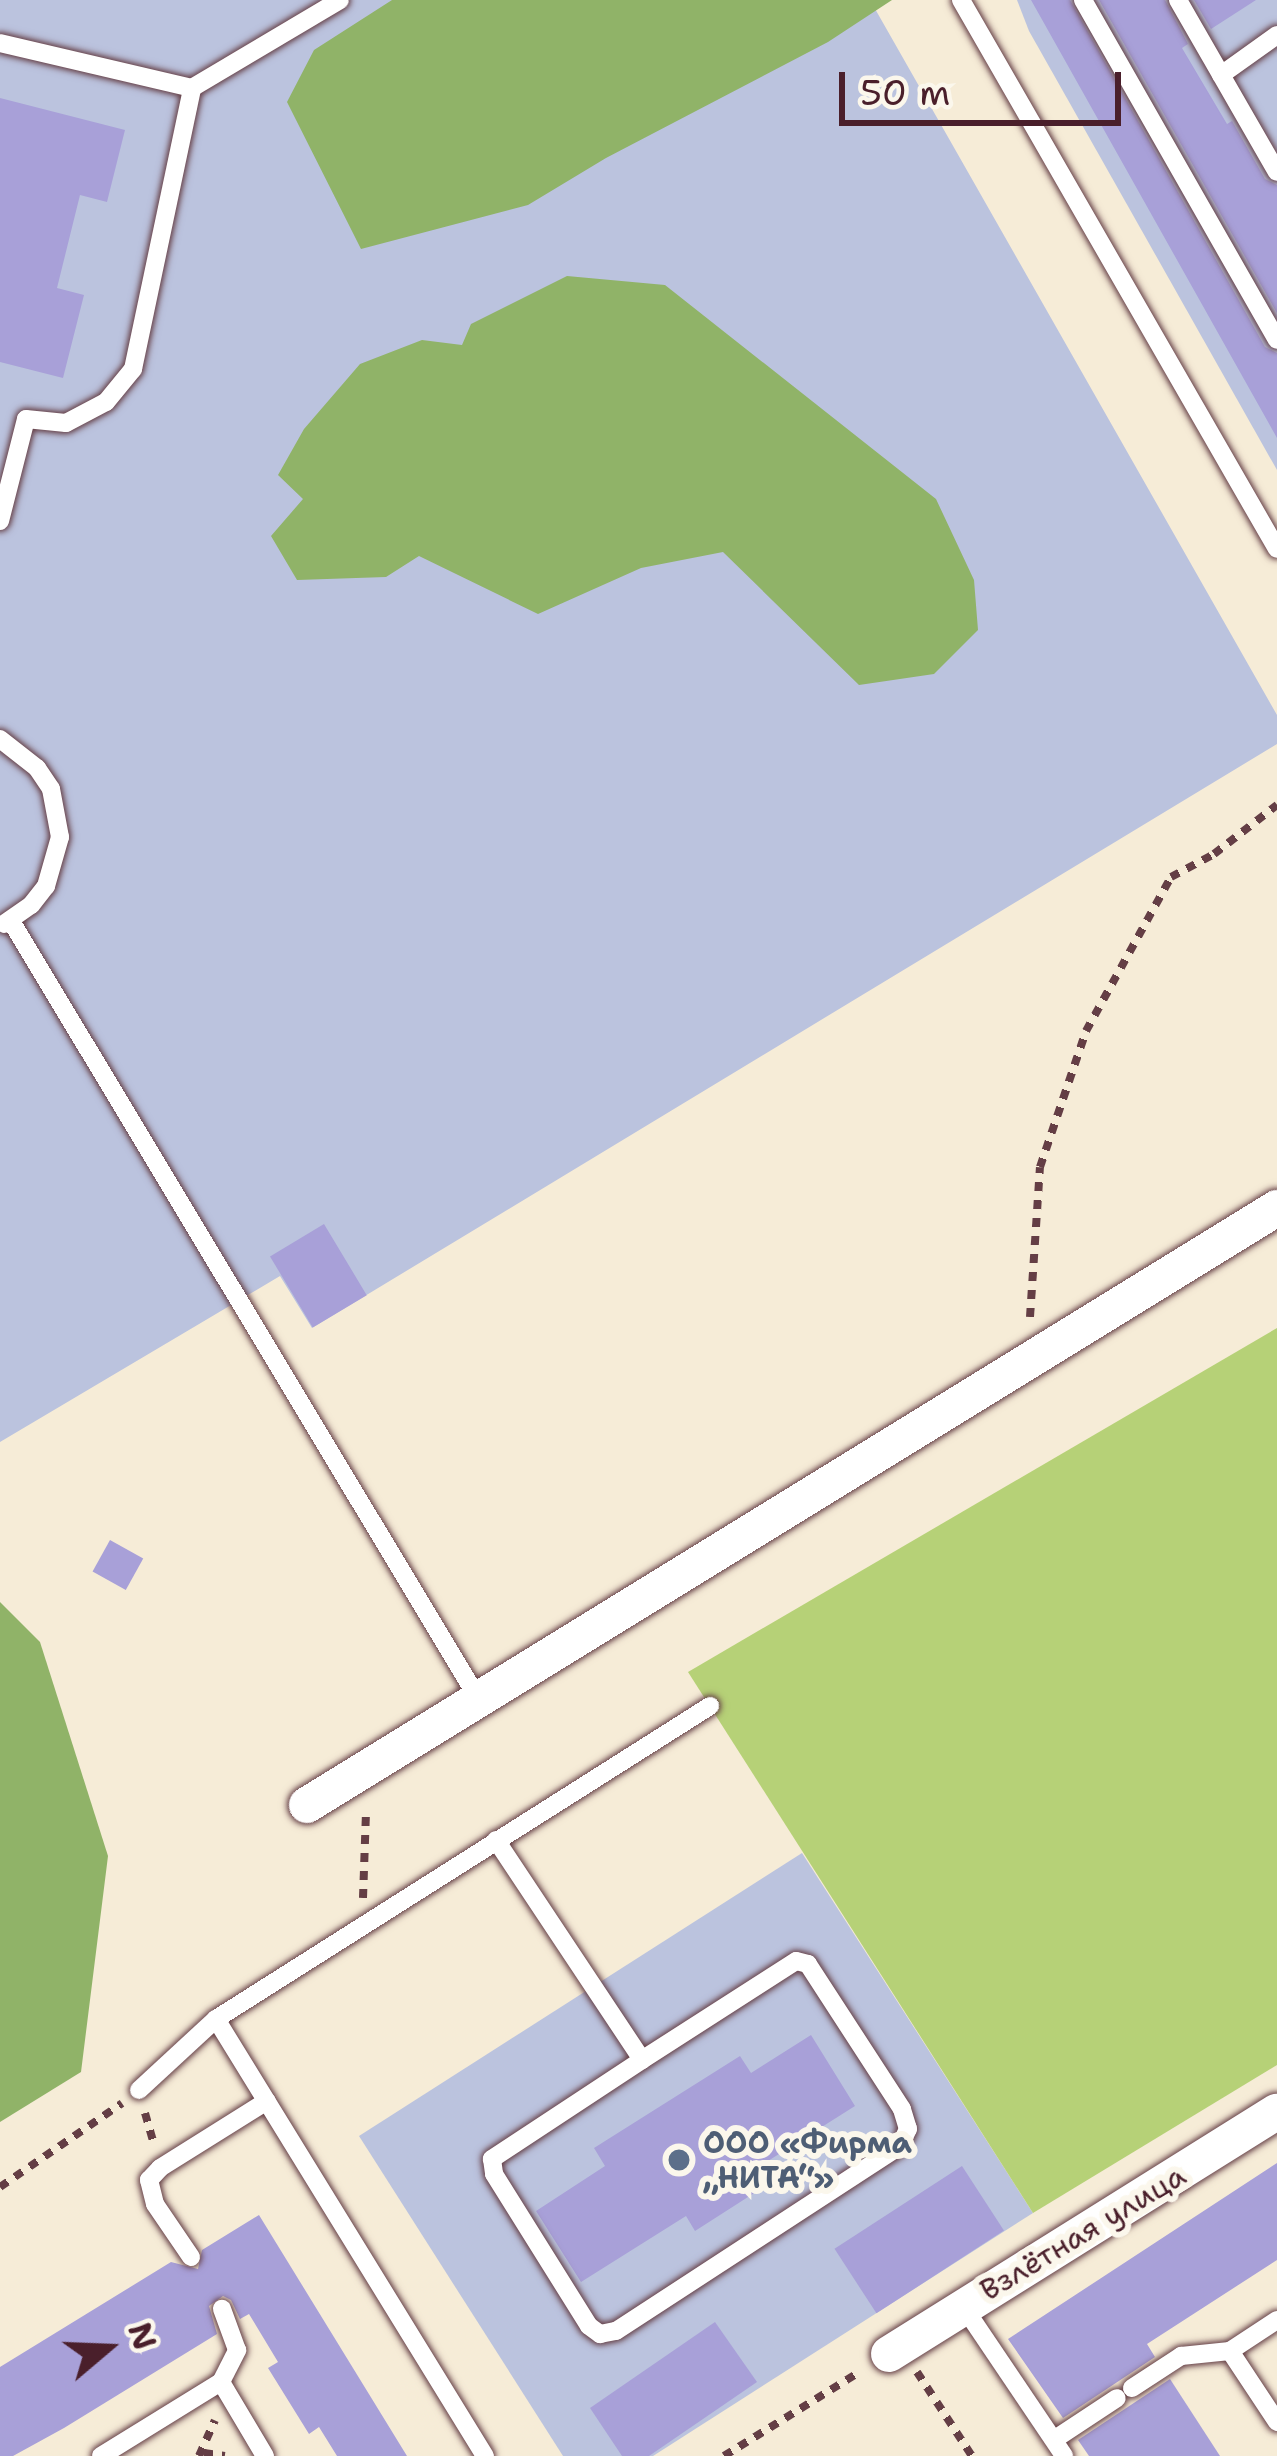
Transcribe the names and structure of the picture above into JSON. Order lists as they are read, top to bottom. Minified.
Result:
{"streets":{"street":["Взлётная улица"]},"places":["ООО «Фирма „НИТА“»"],"scale_bar":"50 m","north":"right"}
